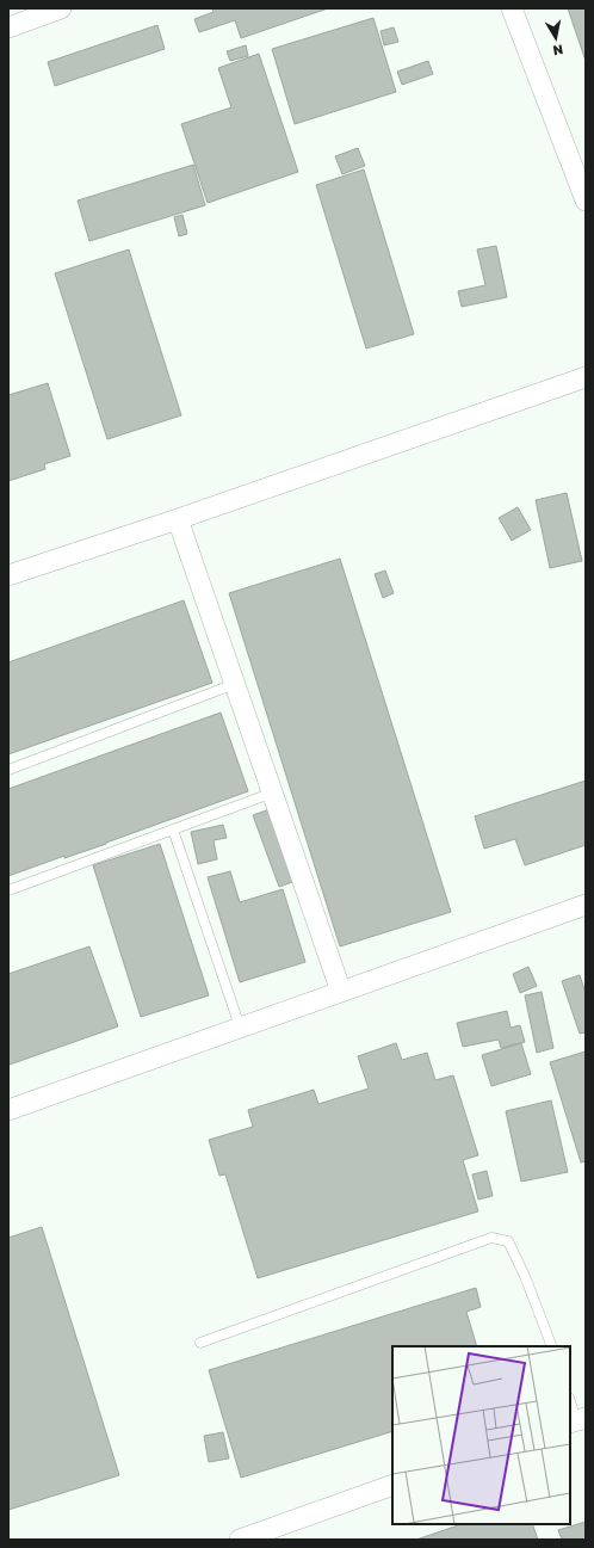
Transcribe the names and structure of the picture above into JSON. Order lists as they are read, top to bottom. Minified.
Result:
{"north":"bottom"}
